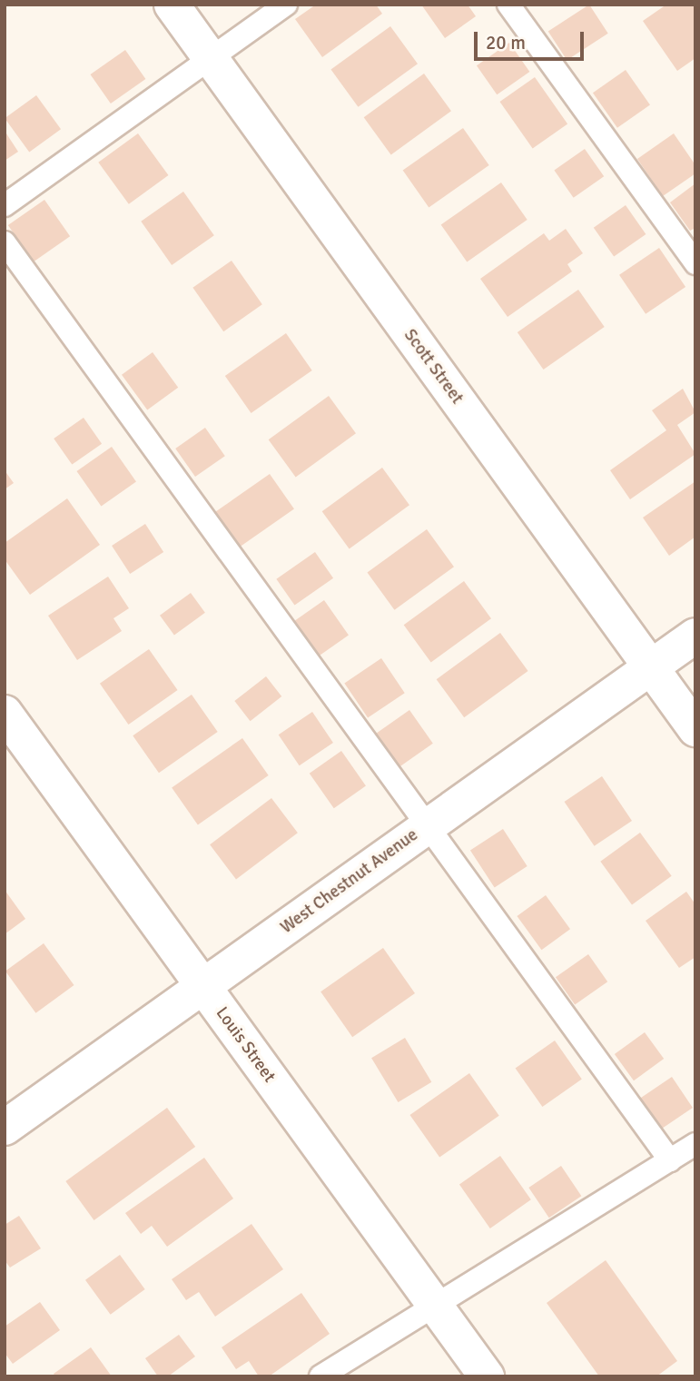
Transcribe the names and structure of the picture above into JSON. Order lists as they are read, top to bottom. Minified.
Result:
{"streets":{"street":["Scott Street","West Chestnut Avenue","Louis Street"]},"crossings":[["Scott Street","West Chestnut Avenue"],["West Chestnut Avenue","Louis Street"]],"scale_bar":"20 m"}
